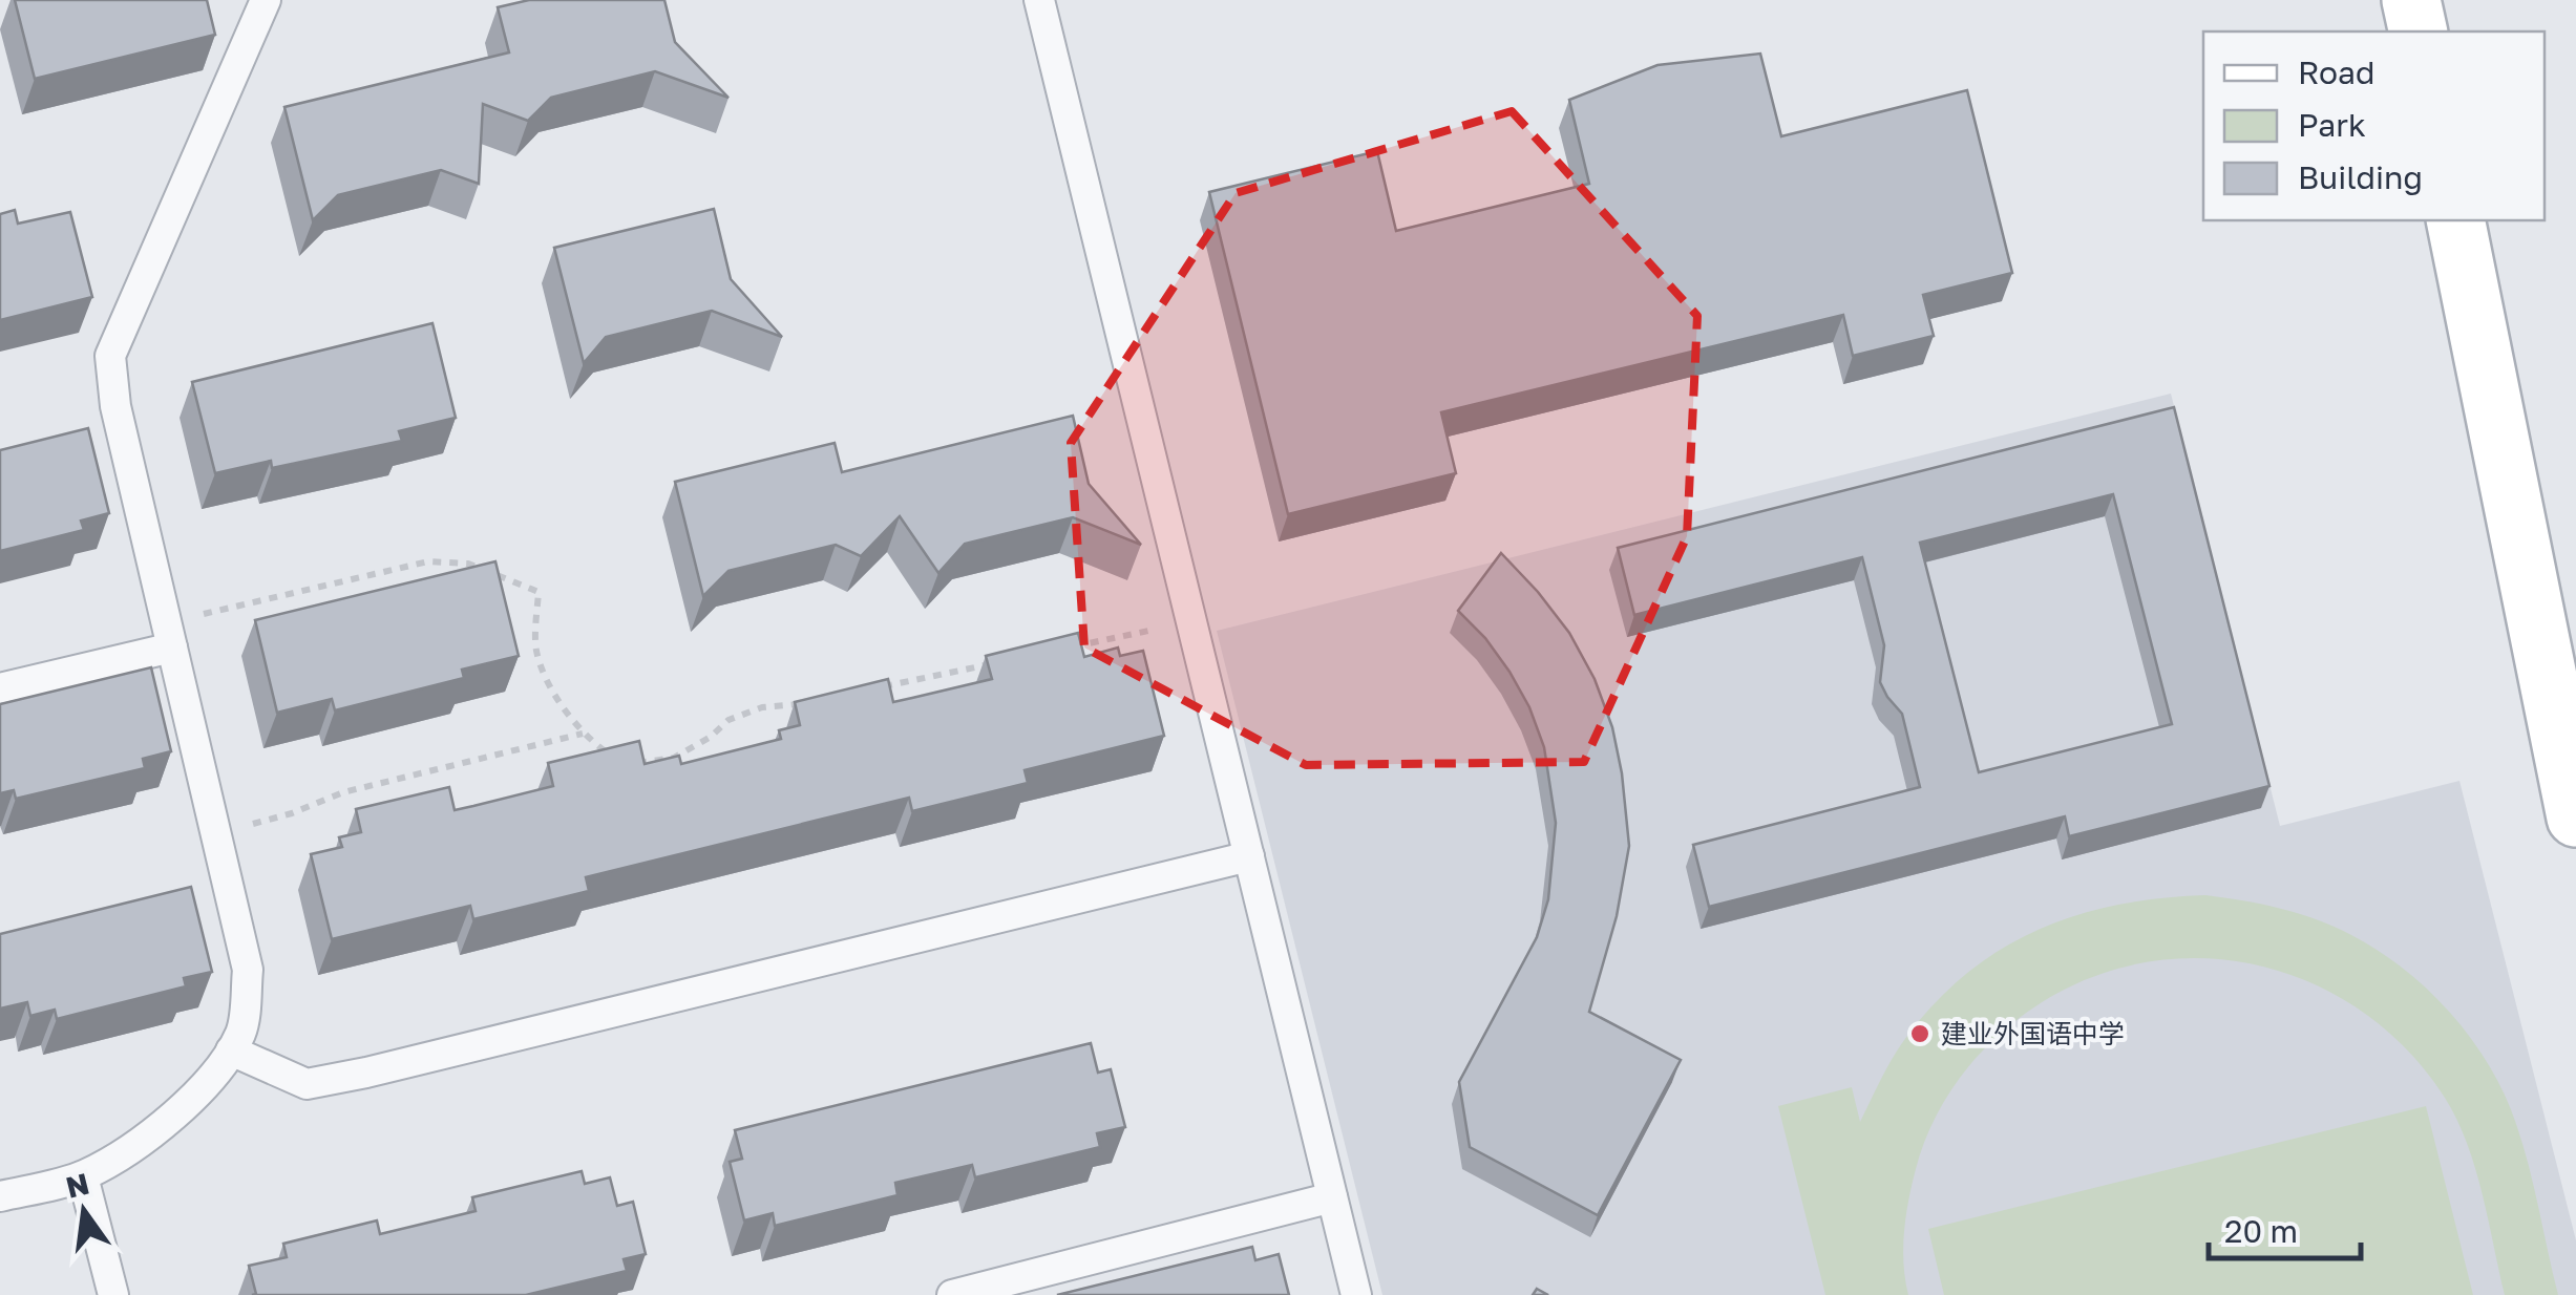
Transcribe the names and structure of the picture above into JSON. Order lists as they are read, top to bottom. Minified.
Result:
{"places":["建业外国语中学"],"legend":["Road","Park","Building"],"scale_bar":"20 m","north":"top"}
